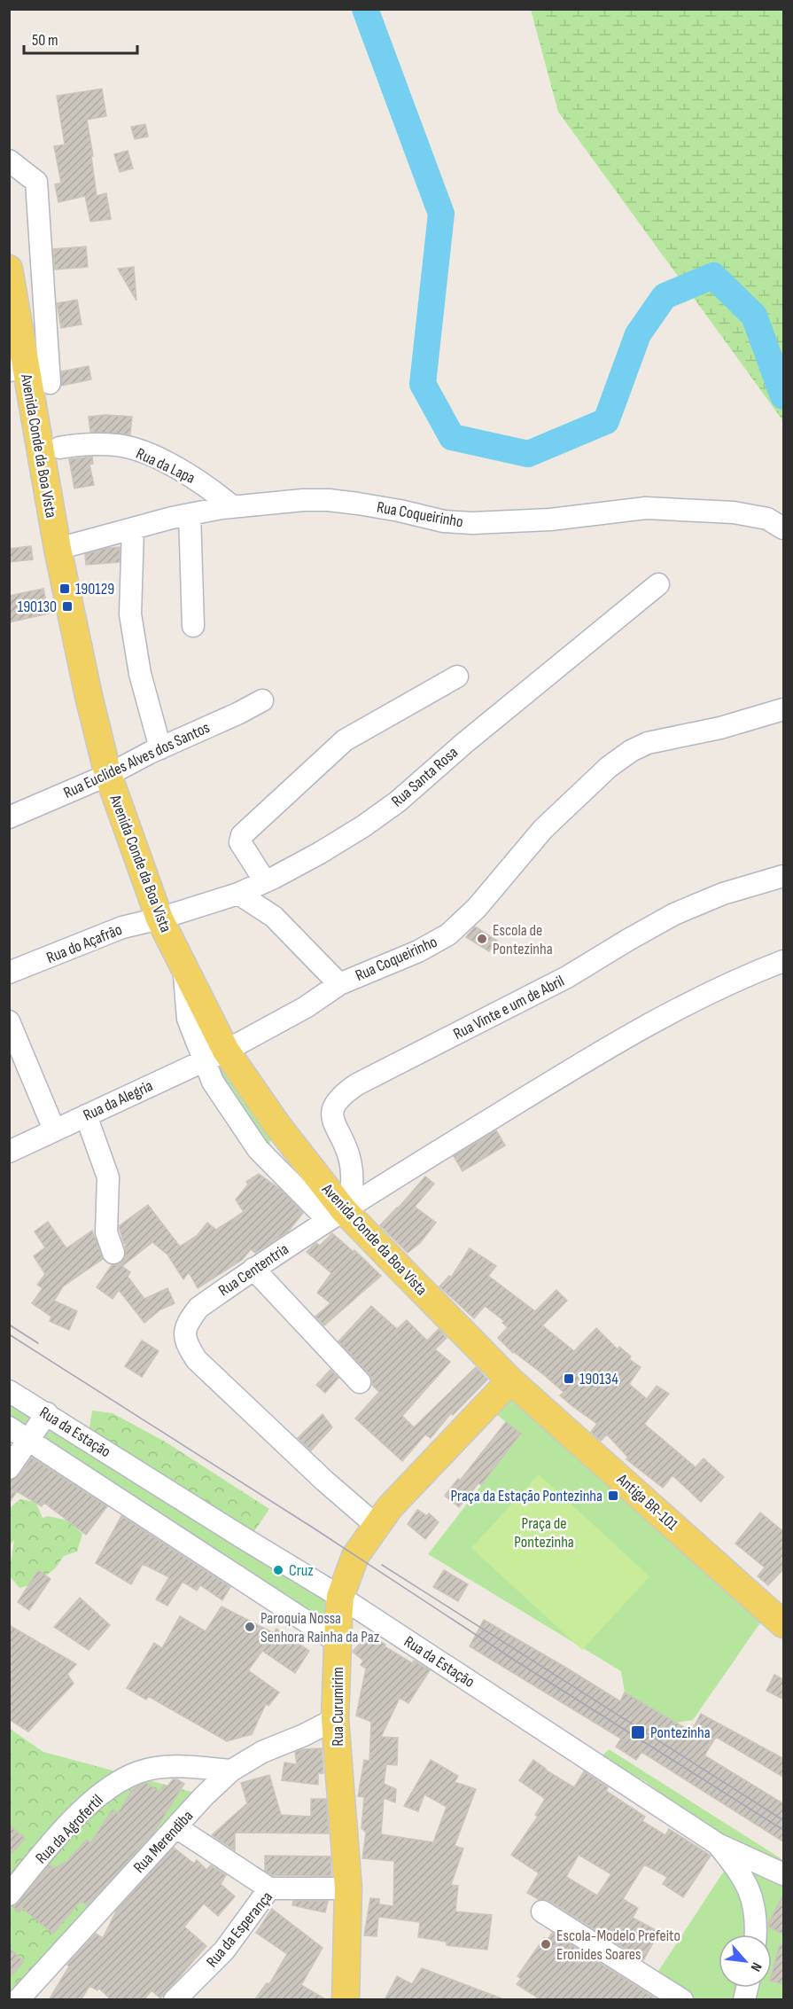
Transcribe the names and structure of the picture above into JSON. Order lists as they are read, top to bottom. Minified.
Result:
{"streets":{"main road":["Avenida Conde da Boa Vista","Antiga BR-101","Rua Curumirim"],"street":["Rua da Lapa","Rua Coqueirinho","Rua Euclides Alves dos Santos","Rua Santa Rosa","Rua do Açafrão","Rua Vinte e um de Abril","Rua da Alegria","Rua Cententria","Rua da Estação","Rua da Agrofertil","Rua Merendiba","Rua da Esperança"]},"crossings":[["Avenida Conde da Boa Vista","Rua Coqueirinho"],["Avenida Conde da Boa Vista","Rua Euclides Alves dos Santos"],["Avenida Conde da Boa Vista","Rua Santa Rosa"],["Avenida Conde da Boa Vista","Rua do Açafrão"],["Avenida Conde da Boa Vista","Rua Vinte e um de Abril"],["Avenida Conde da Boa Vista","Rua da Alegria"],["Avenida Conde da Boa Vista","Rua Cententria"],["Avenida Conde da Boa Vista","Antiga BR-101"],["Avenida Conde da Boa Vista","Rua Curumirim"],["Rua da Lapa","Rua Coqueirinho"],["Rua Coqueirinho","Rua da Alegria"],["Rua Santa Rosa","Rua do Açafrão"],["Rua Vinte e um de Abril","Rua Cententria"],["Rua Cententria","Rua Curumirim"],["Rua da Estação","Rua Curumirim"],["Antiga BR-101","Rua Curumirim"],["Rua Curumirim","Rua Merendiba"],["Rua Curumirim","Rua da Esperança"],["Rua da Agrofertil","Rua Merendiba"]],"parks":["Praça de Pontezinha"],"places":{"transit":["190129","190130","190134","Praça da Estação Pontezinha","Pontezinha"],"other":["Escola de Pontezinha","Cruz","Paroquia Nossa Senhora Rainha da Paz","Escola-Modelo Prefeito Eronides Soares"]},"scale_bar":"50 m","north":"bottom right"}
